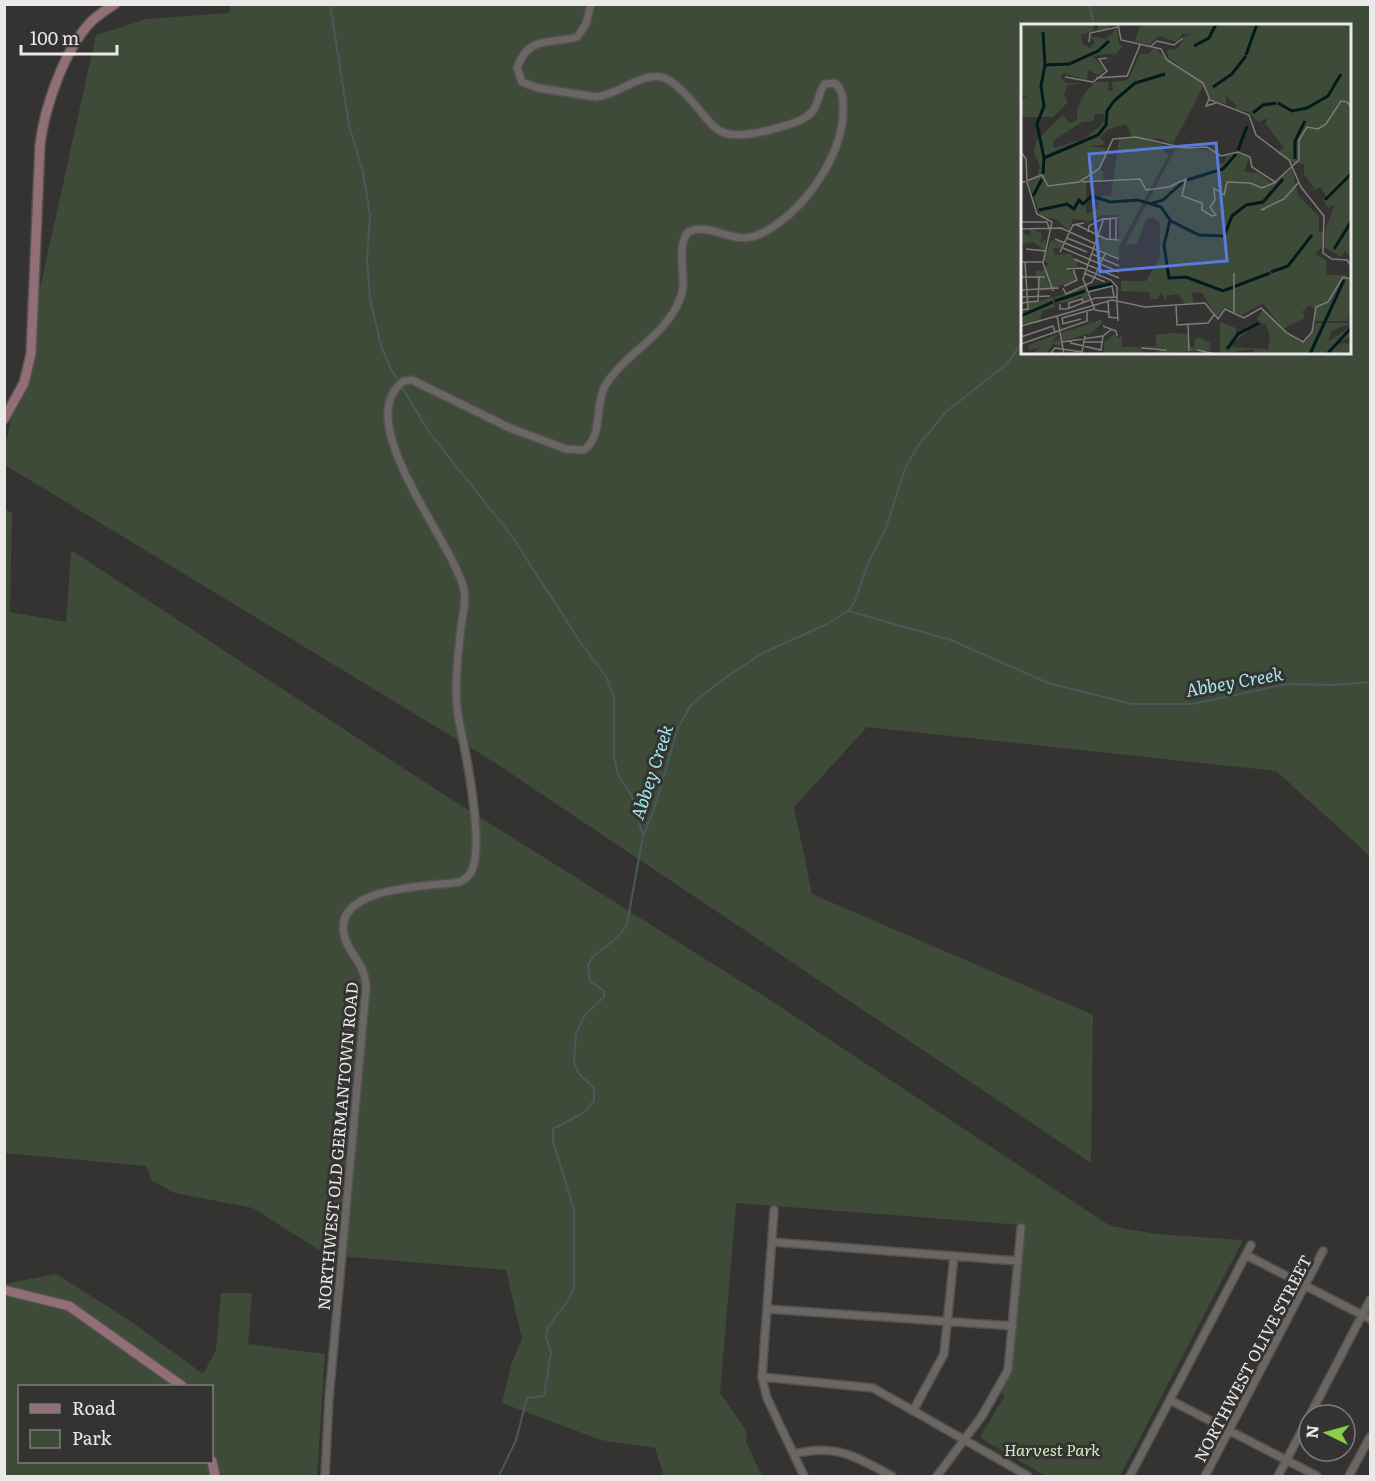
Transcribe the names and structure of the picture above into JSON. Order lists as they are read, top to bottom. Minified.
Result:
{"streets":{"street":["NORTHWEST OLD GERMANTOWN ROAD","NORTHWEST OLIVE STREET"]},"water":["Abbey Creek"],"parks":["Harvest Park"],"legend":["Road","Park"],"scale_bar":"100 m","north":"left"}
